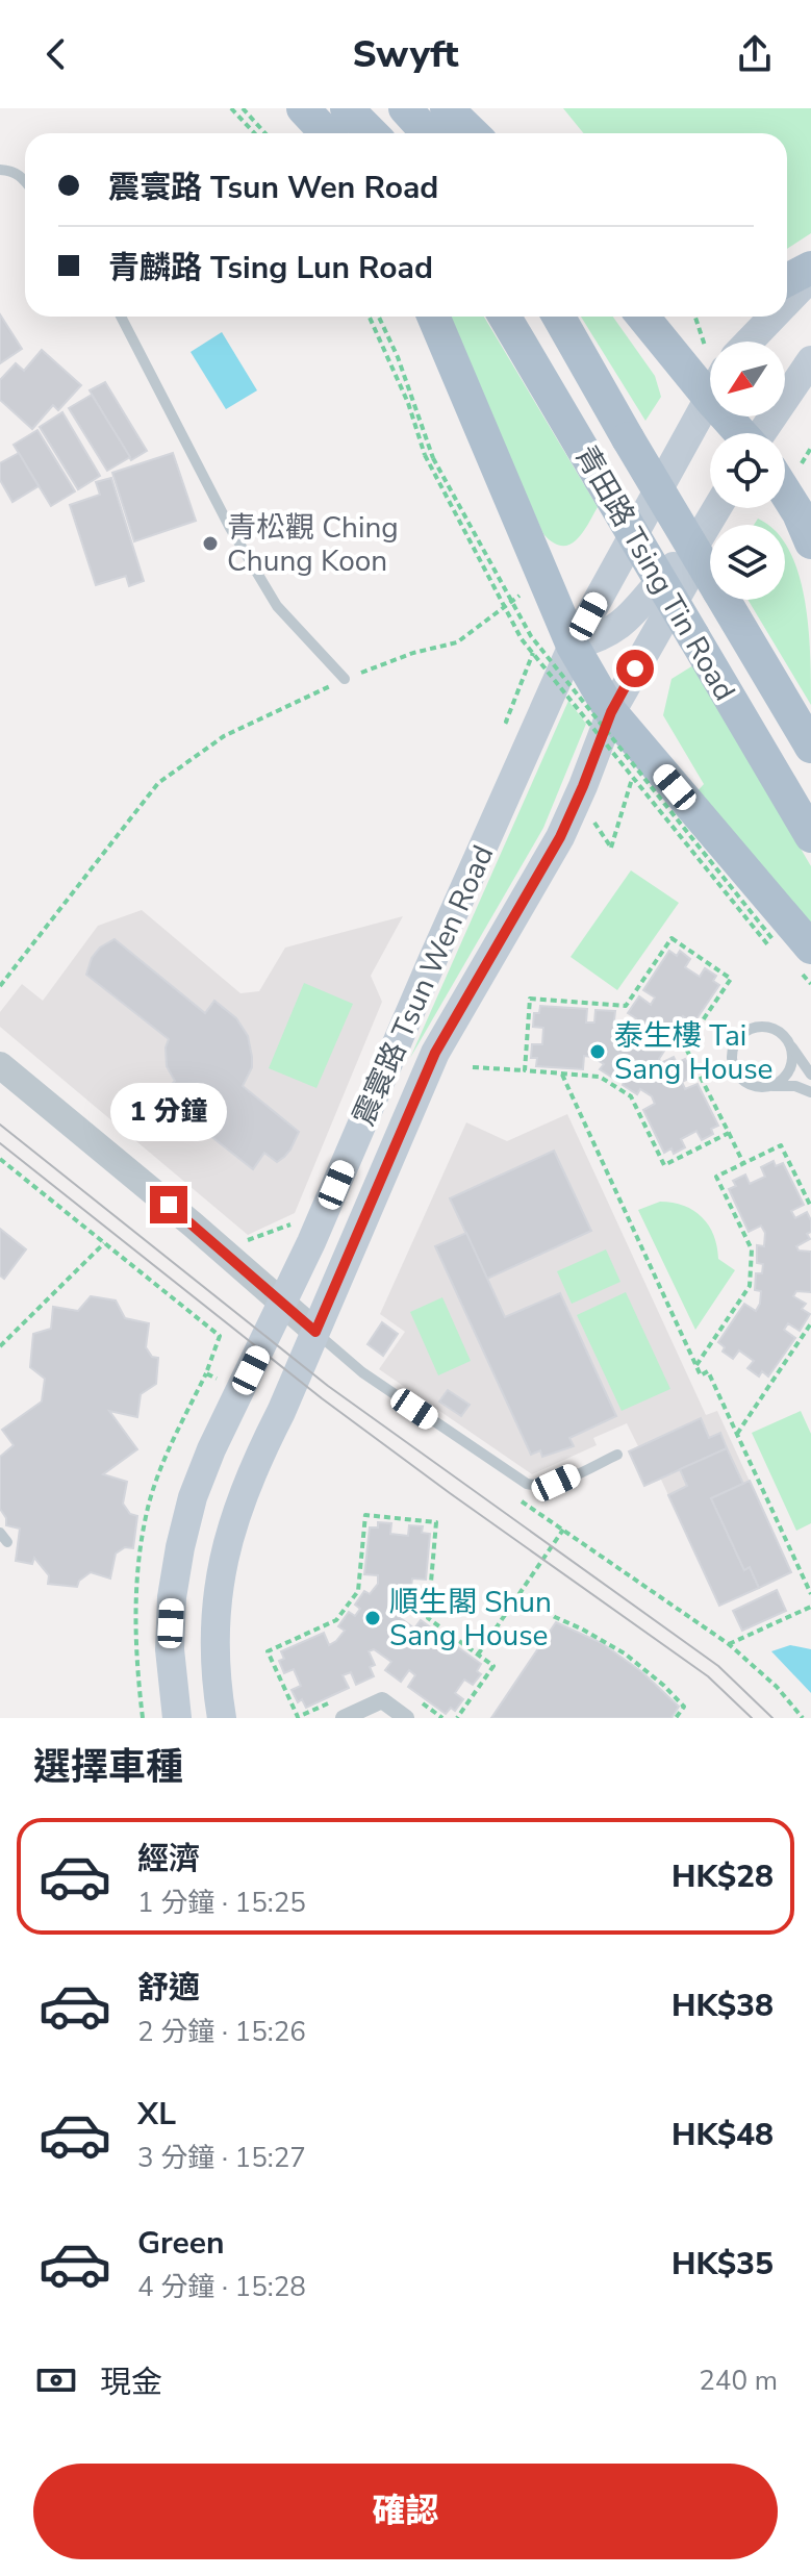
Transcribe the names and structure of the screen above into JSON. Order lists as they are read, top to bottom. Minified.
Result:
{"streets":{"main road":["青田路 Tsing Tin Road","震寰路 Tsun Wen Road"]},"places":["青松觀 Ching Chung Koon","泰生樓 Tai Sang House","順生閣 Shun Sang House"],"north":"bottom left","page":{"header":"Swyft","banner":["震寰路 Tsun Wen Road","青麟路 Tsing Lun Road"],"bubble":"1 分鐘","heading":"選擇車種","list":[{"name":"經濟","note":"1 分鐘 · 15:25","value":"HK$28"},{"name":"舒適","note":"2 分鐘 · 15:26","value":"HK$38"},{"name":"XL","note":"3 分鐘 · 15:27","value":"HK$48"},{"name":"Green","note":"4 分鐘 · 15:28","value":"HK$35"}],"pay":["現金","240 m"],"buttons":"確認"}}
